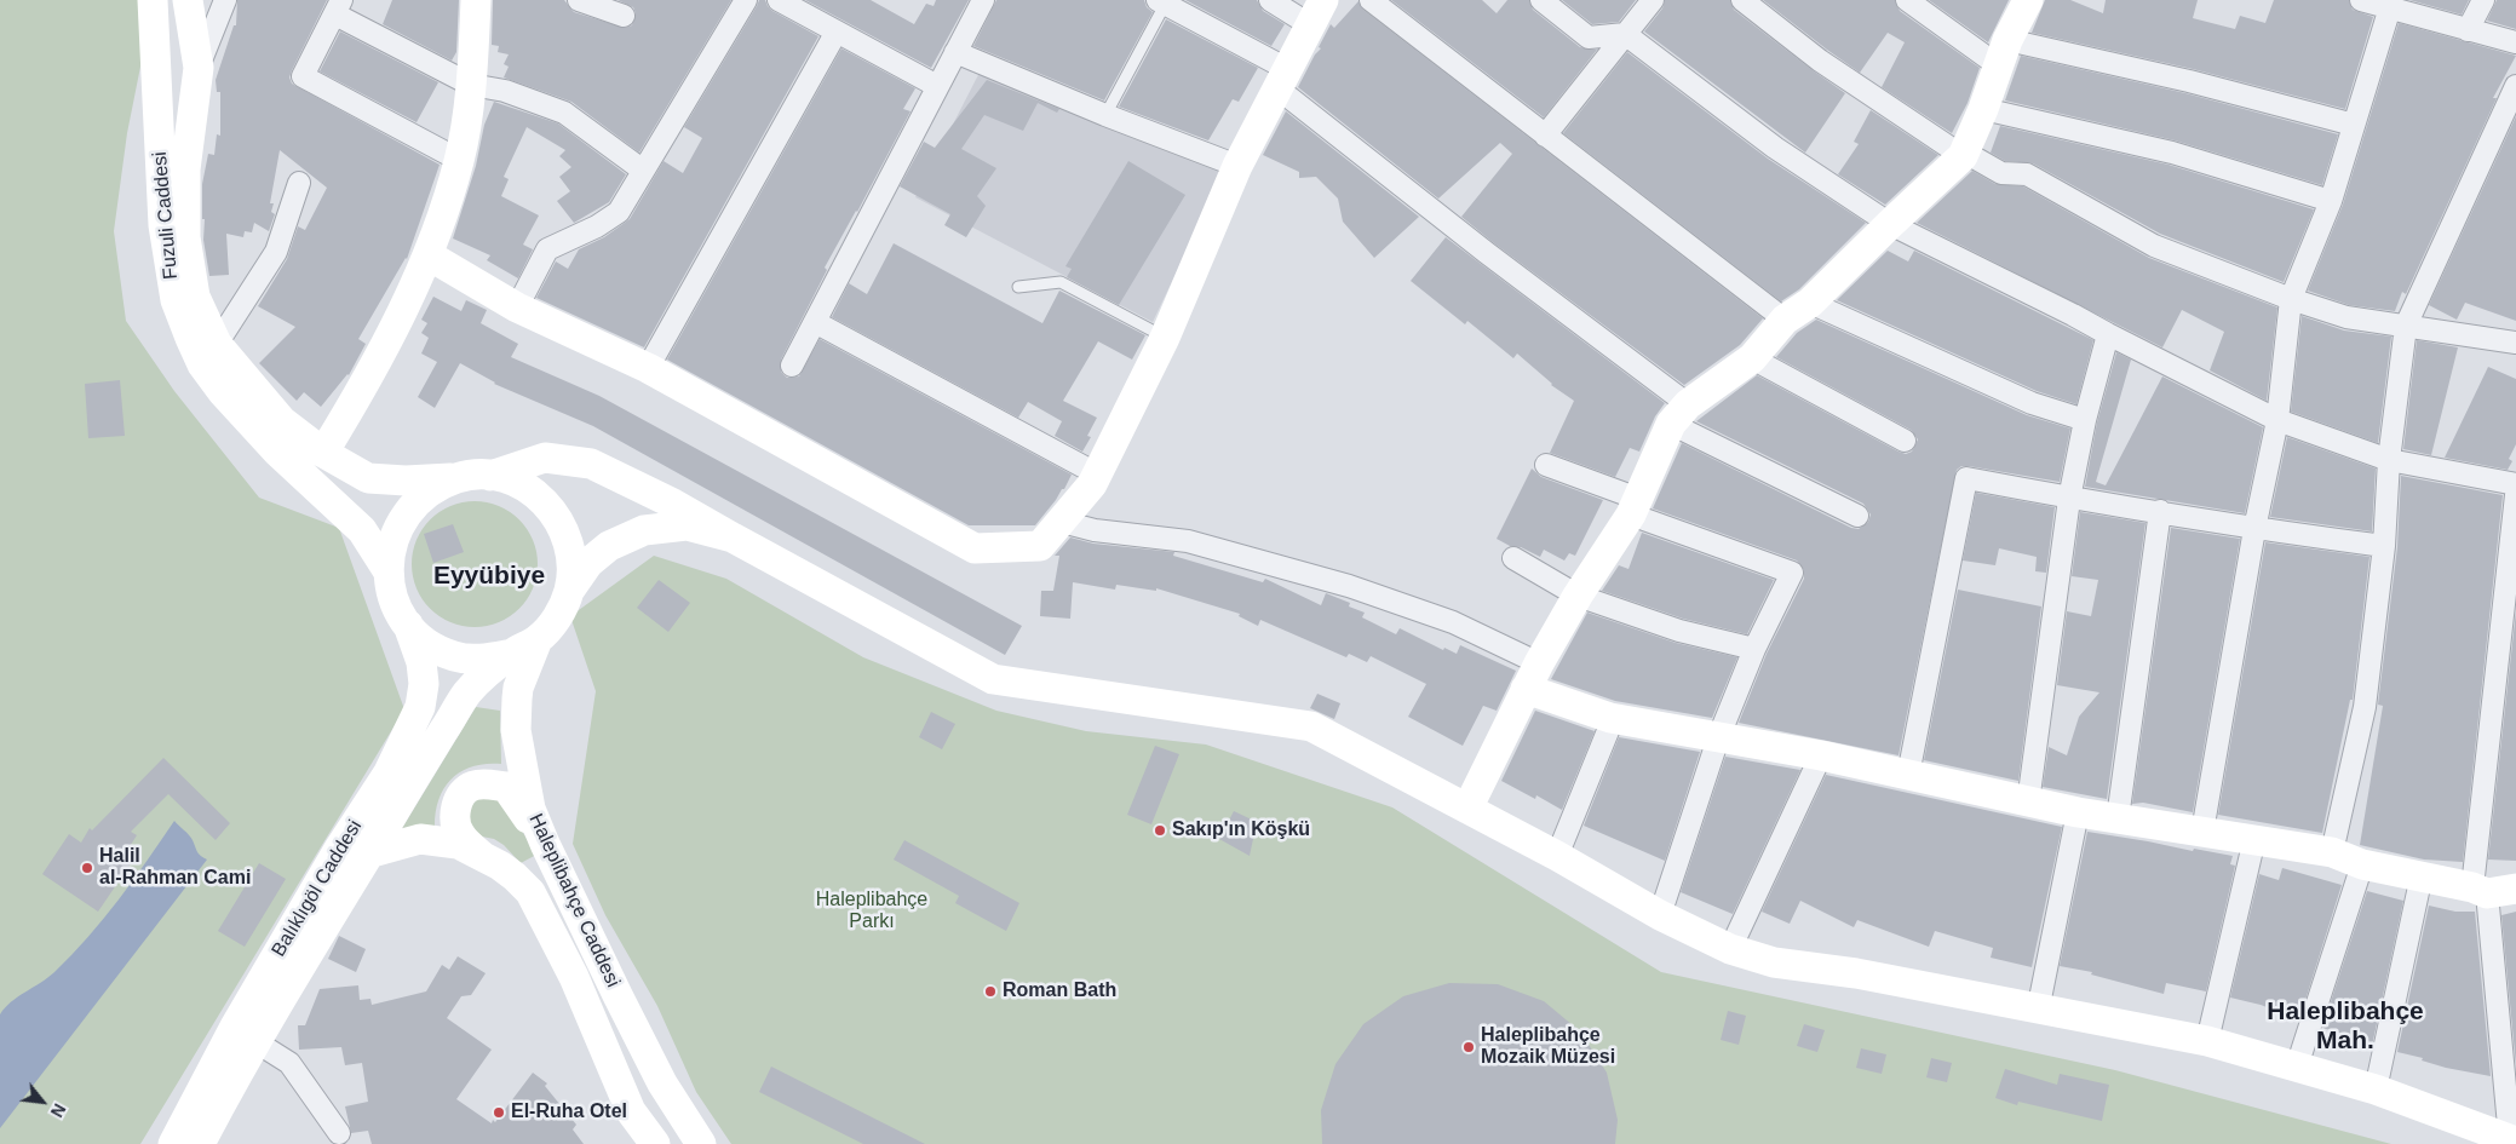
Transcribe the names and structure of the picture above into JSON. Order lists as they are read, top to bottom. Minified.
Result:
{"streets":{"street":["Fuzuli Caddesi","Balıklıgöl Caddesi","Haleplibahçe Caddesi"]},"crossings":[["Fuzuli Caddesi","Balıklıgöl Caddesi"],["Fuzuli Caddesi","Haleplibahçe Caddesi"],["Balıklıgöl Caddesi","Haleplibahçe Caddesi"]],"districts":["Eyyübiye","Haleplibahçe Mah."],"parks":["Haleplibahçe Parkı"],"places":["Sakıp'ın Köşkü","Halil al-Rahman Cami","Roman Bath","Haleplibahçe Mozaik Müzesi","El-Ruha Otel"],"north":"bottom right"}
